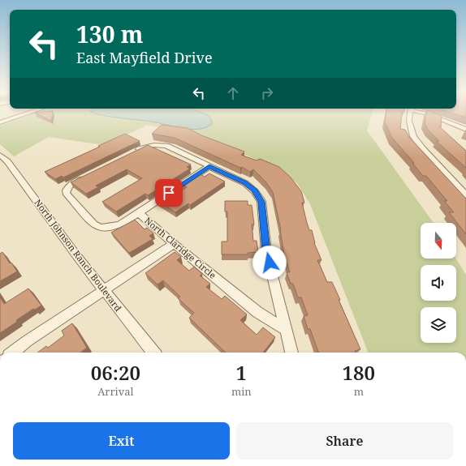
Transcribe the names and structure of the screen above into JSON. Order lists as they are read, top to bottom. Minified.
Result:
{"streets":{"street":["North Claridge Circle","North Johnson Ranch Boulevard"]},"north":"bottom","page":{"turn":["130 m","East Mayfield Drive"],"eta":["06:20","Arrival","1","min","180","m"],"buttons":["Exit","Share"]}}
